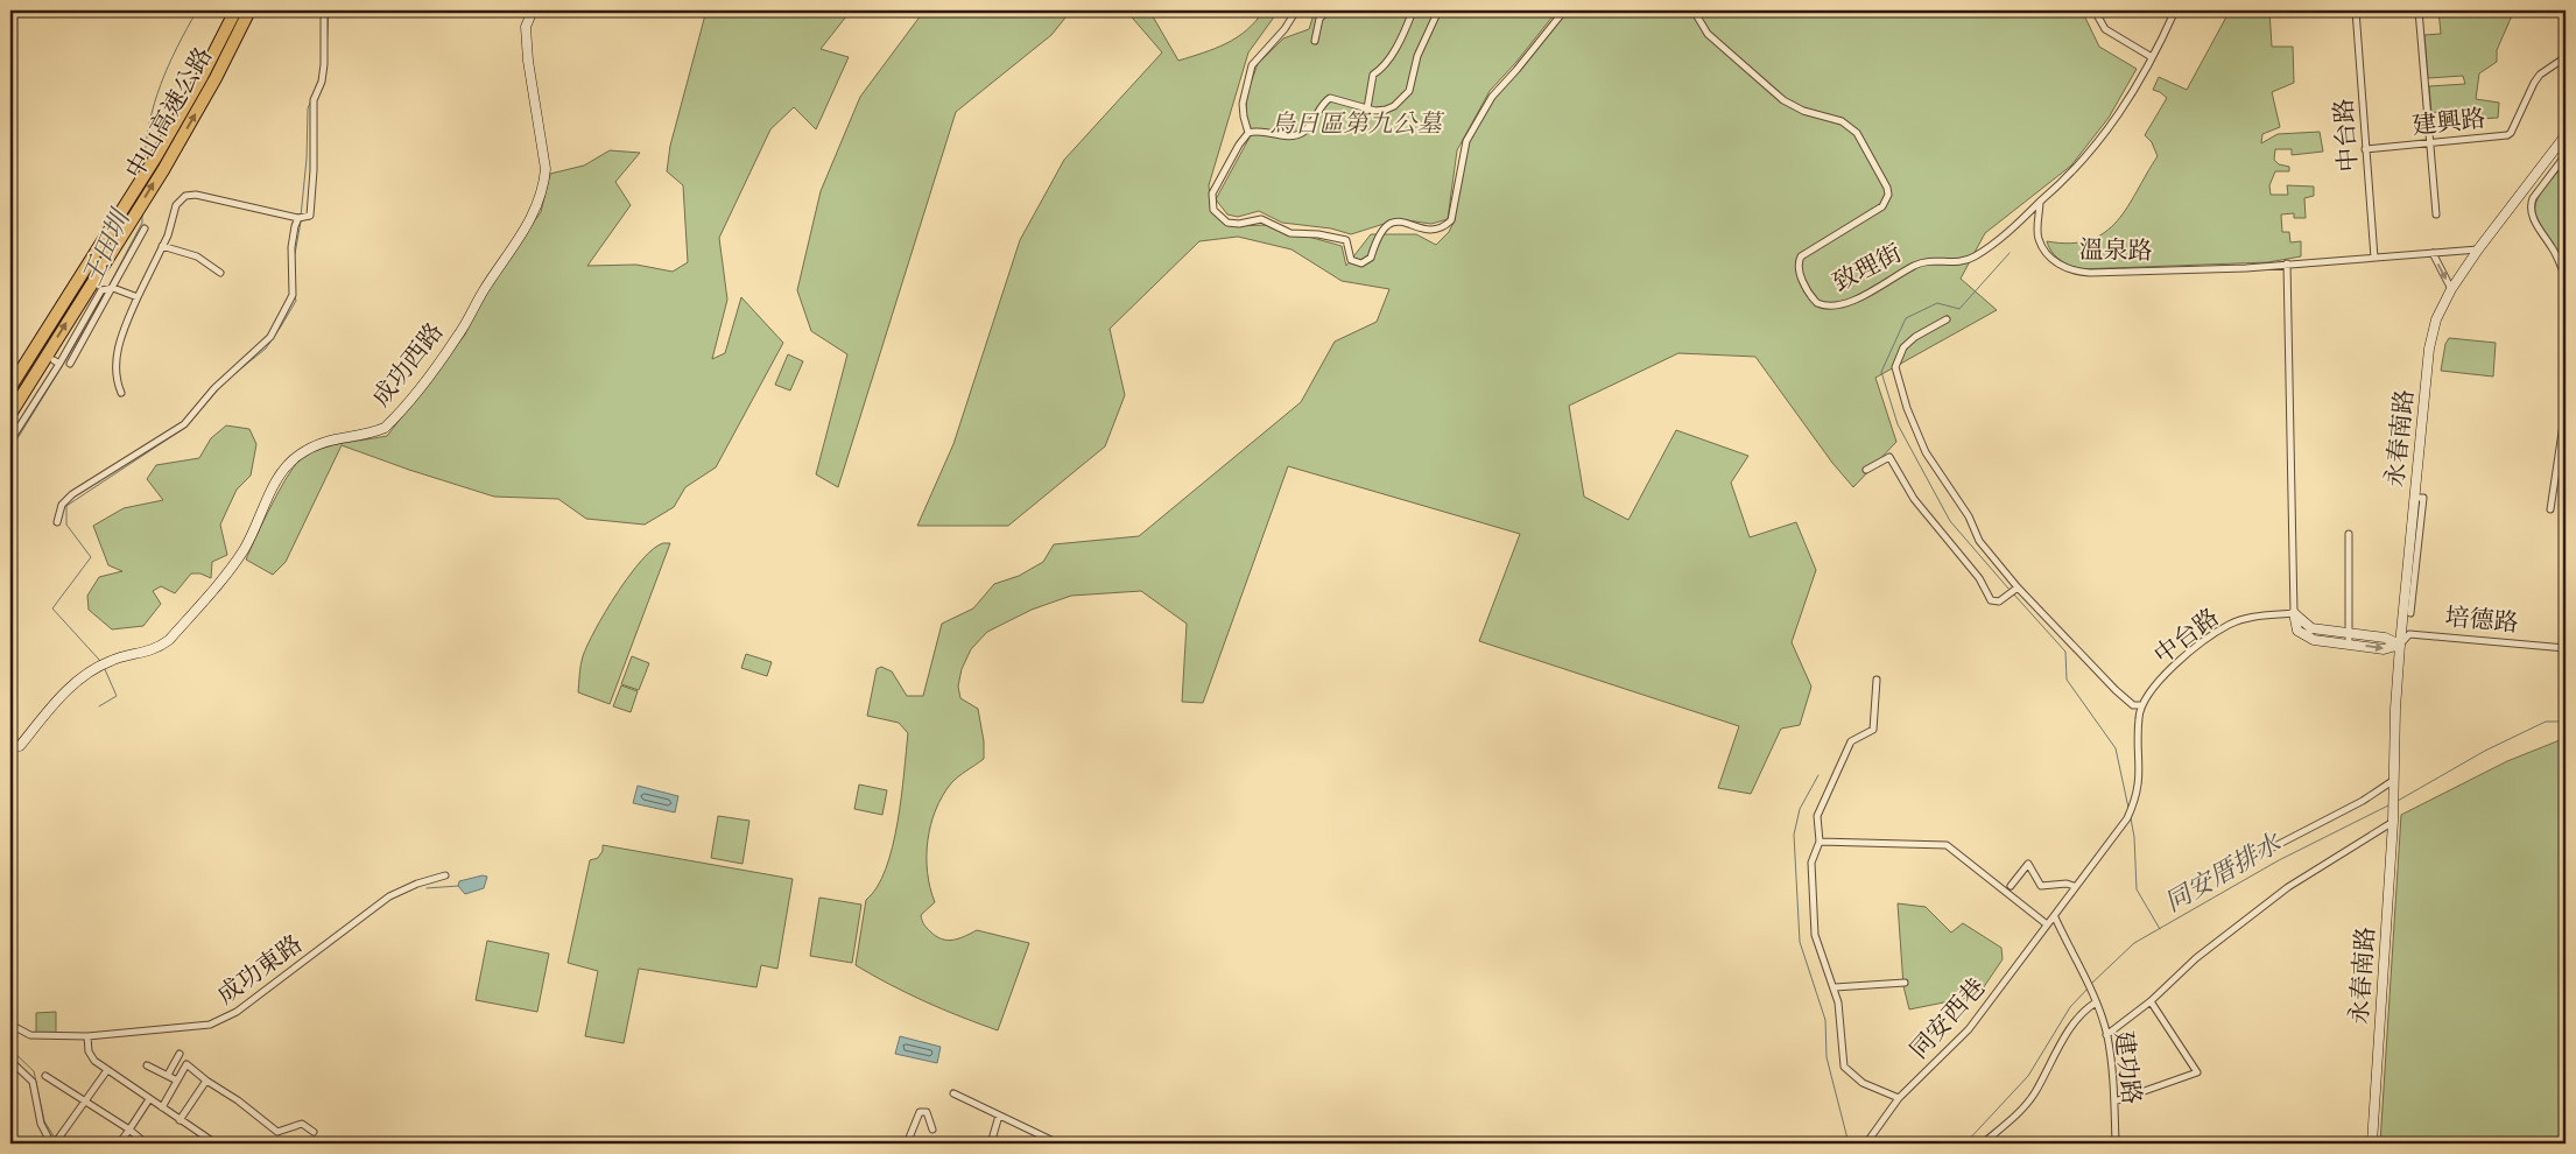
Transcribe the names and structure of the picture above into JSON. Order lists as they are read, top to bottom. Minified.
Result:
{"streets":{"highway":["中山高速公路"],"street":["建興路","中台路","溫泉路","致理街","成功西路","永春南路","培德路","成功東路","同安西巷","建功路"]},"crossings":[["建興路","中台路"],["中台路","溫泉路"],["中台路","同安西巷"],["中台路","建功路"],["溫泉路","致理街"],["溫泉路","永春南路"],["永春南路","培德路"],["同安西巷","建功路"]],"water":["王田圳","同安厝排水"],"parks":["烏日區第九公墓"]}
